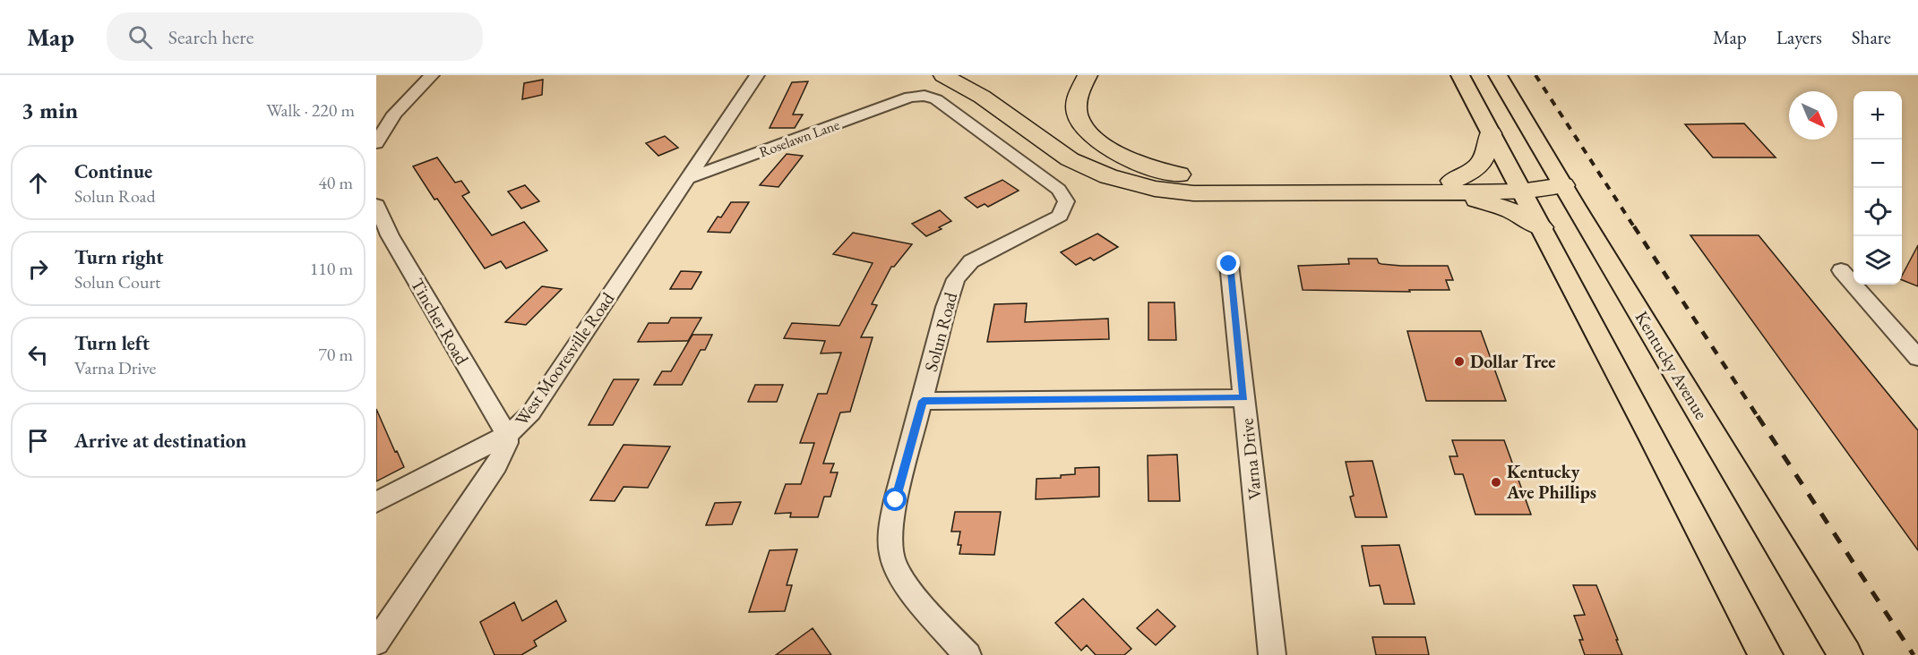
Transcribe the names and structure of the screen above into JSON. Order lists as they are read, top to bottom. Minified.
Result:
{"streets":{"main road":["Kentucky Avenue"],"street":["Roselawn Lane","Tincher Road","Solun Road","West Mooresville Road","Varna Drive"]},"crossings":[["Roselawn Lane","Solun Road"],["Roselawn Lane","West Mooresville Road"],["Tincher Road","West Mooresville Road"]],"places":["Dollar Tree","Kentucky Ave Phillips"],"north":"bottom right","page":{"header":"Map","search":"Search here","nav":["Map","Layers","Share"],"heading":["3 min","Walk · 220 m"],"map_buttons":["+","−"],"list":[["Continue","Solun Road","40 m"],["Turn right","Solun Court","110 m"],["Turn left","Varna Drive","70 m"],"Arrive at destination"]}}
